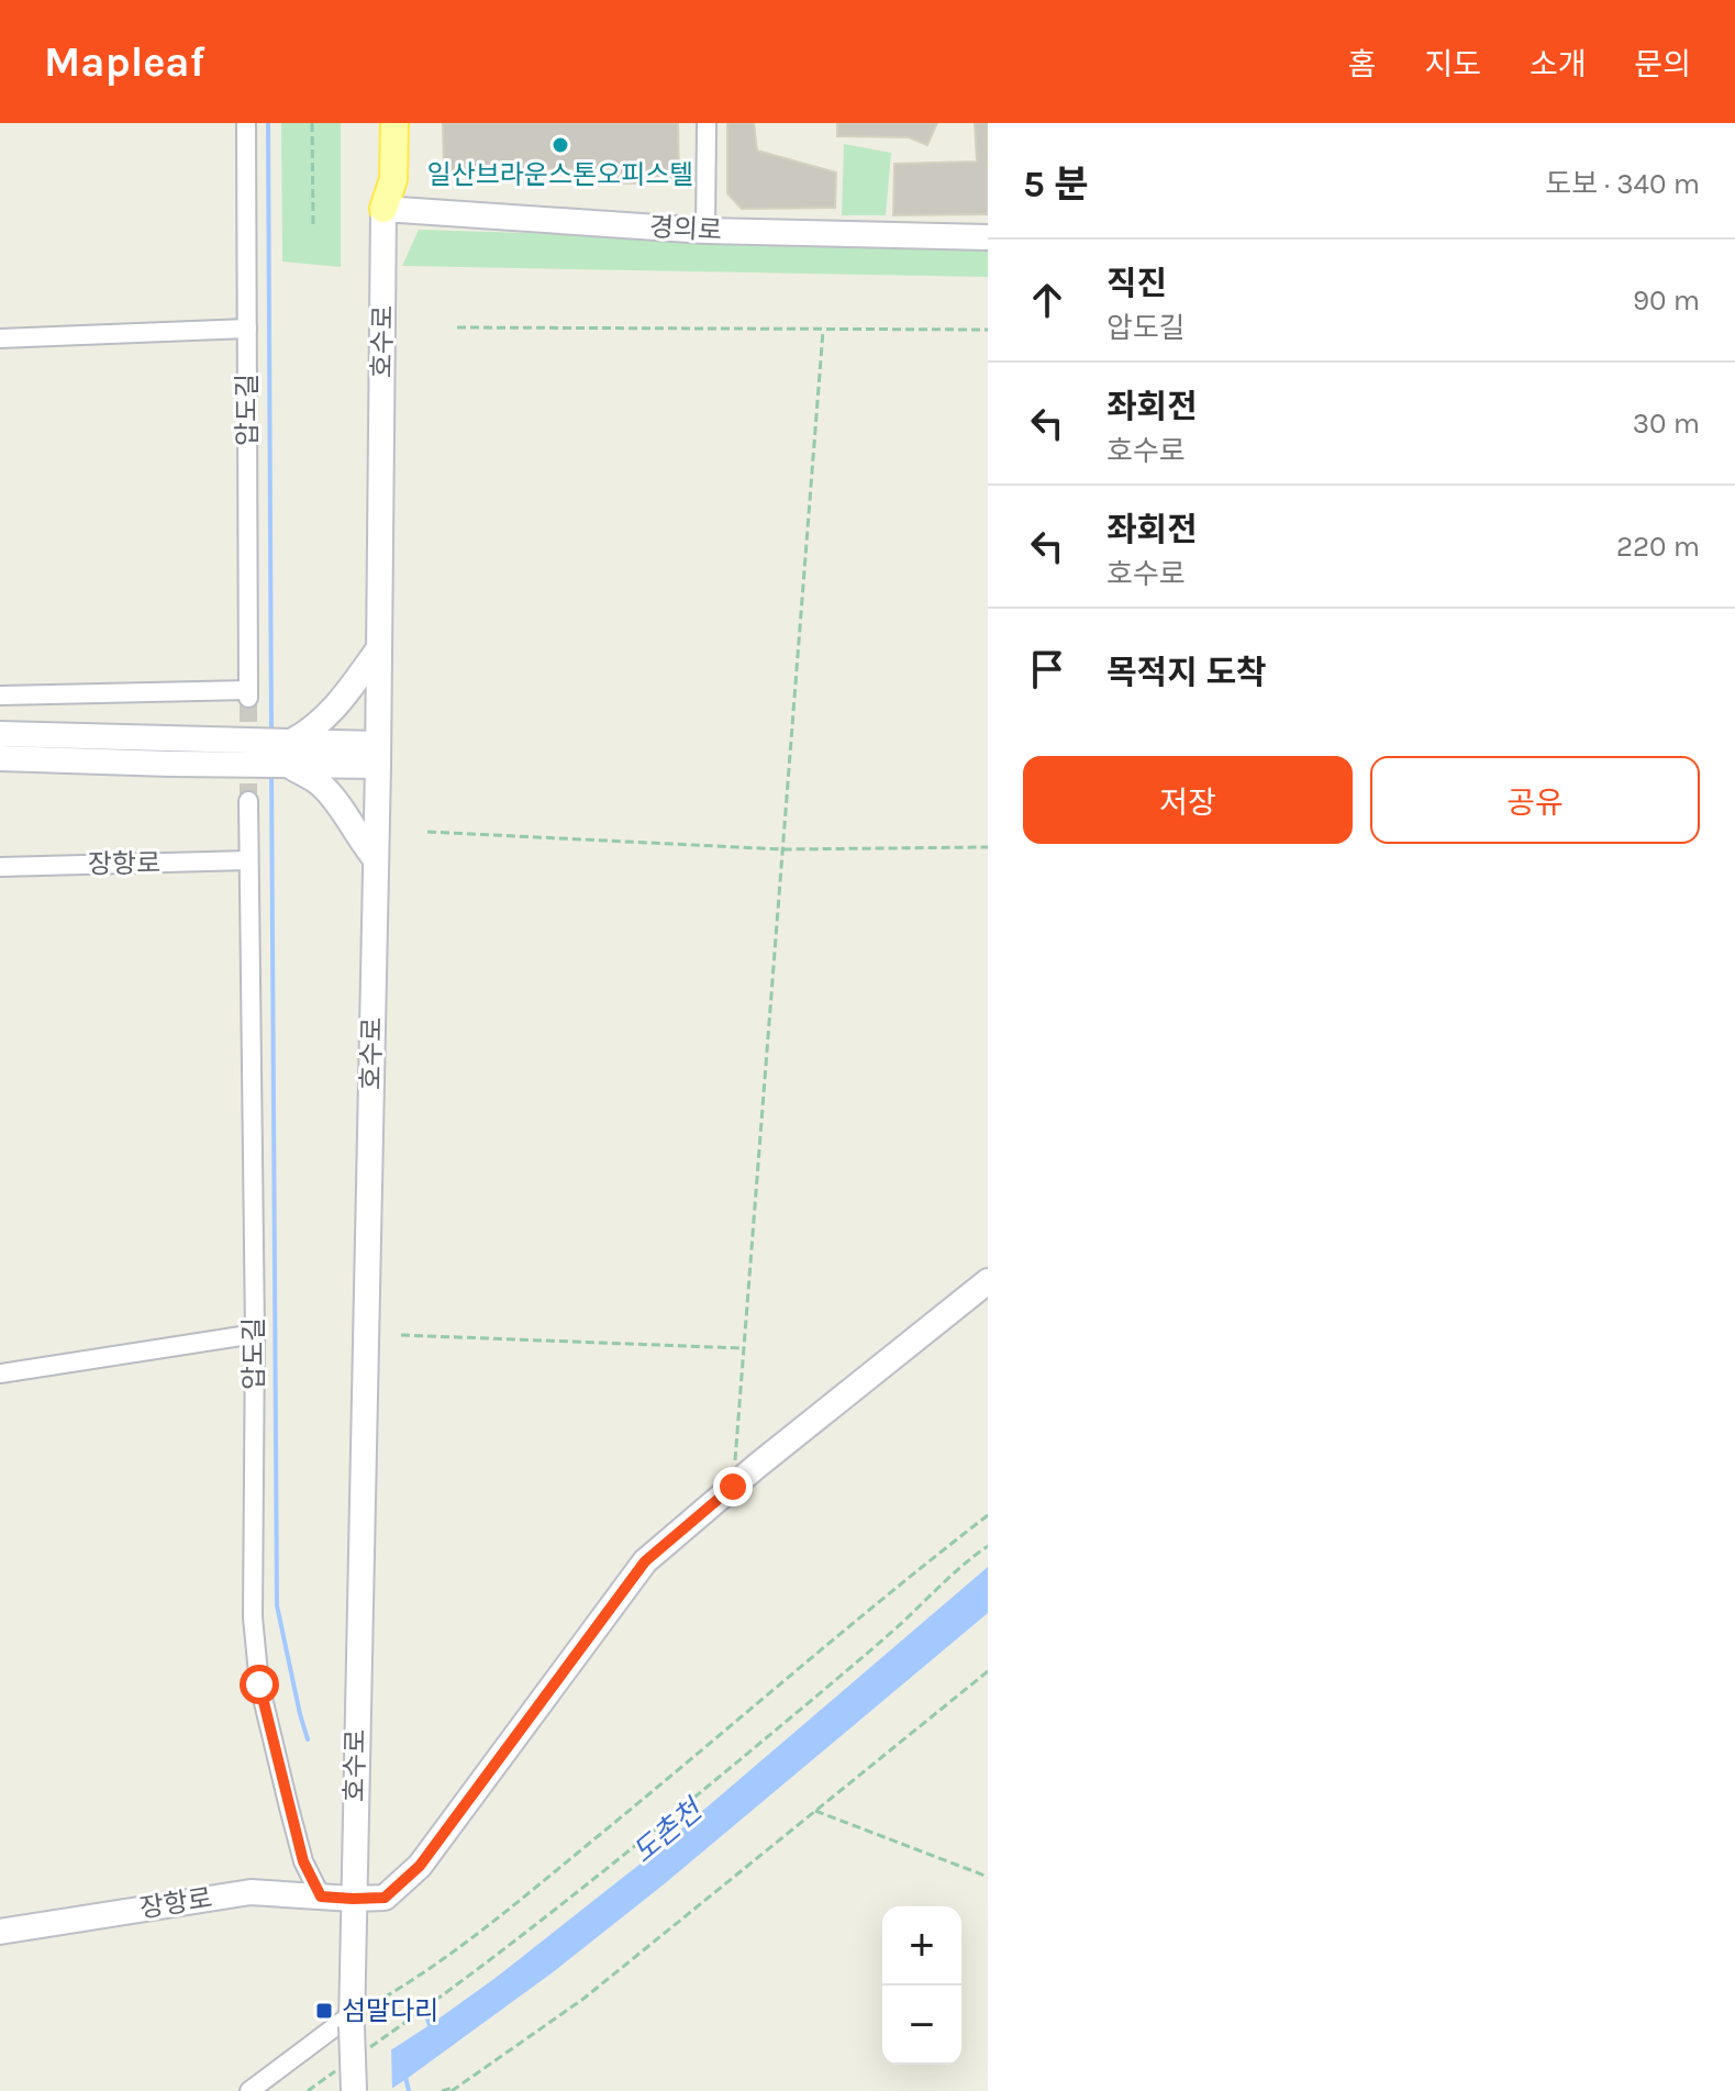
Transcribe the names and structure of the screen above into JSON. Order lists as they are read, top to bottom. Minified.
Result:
{"streets":{"main road":["경의로","호수로","장항로"],"street":["압도길"]},"crossings":[["경의로","호수로"],["호수로","장항로"],["압도길","장항로"]],"water":["도촌천"],"places":{"other":["일산브라운스톤오피스텔"],"transit":["섬말다리"]},"page":{"header":"Mapleaf","nav":["홈","지도","소개","문의"],"heading":["5 분","도보 · 340 m"],"list":[["직진","압도길","90 m"],["좌회전","호수로","30 m"],["좌회전","호수로","220 m"],"목적지 도착"],"buttons":["저장","공유"],"map_buttons":["+","−"]}}
